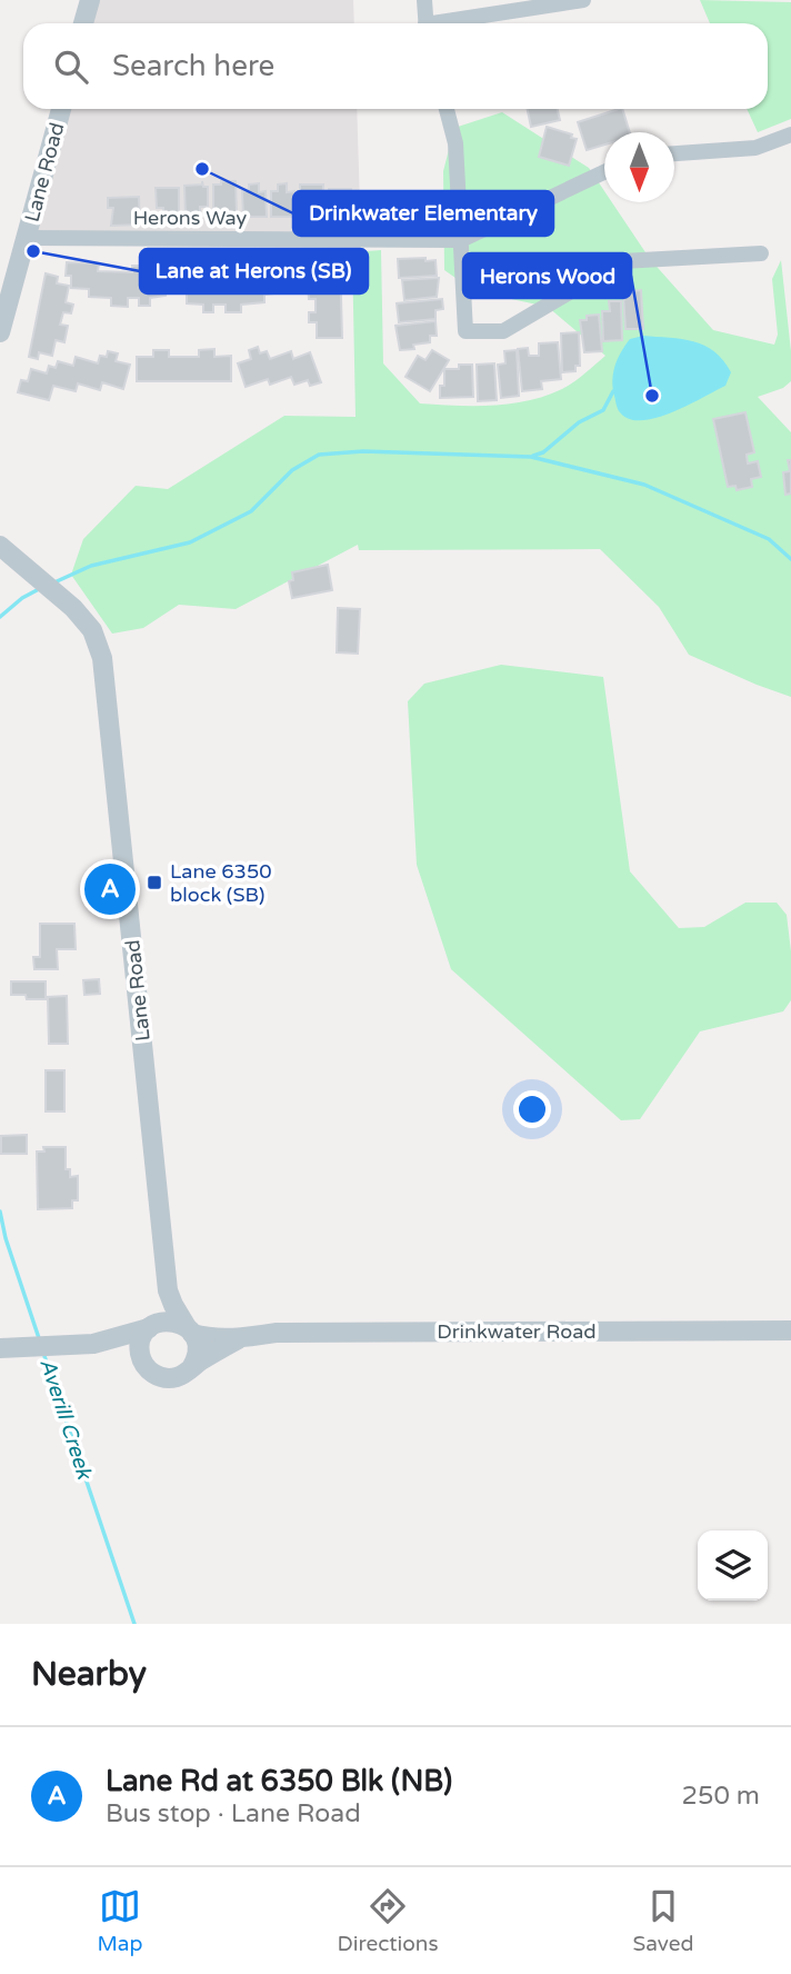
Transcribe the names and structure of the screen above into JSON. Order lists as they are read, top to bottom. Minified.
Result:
{"streets":{"street":["Lane Road","Herons Way","Drinkwater Road"]},"crossings":[["Lane Road","Herons Way"],["Lane Road","Drinkwater Road"]],"water":["Averill Creek"],"places":{"other":["Drinkwater Elementary","Lane at Herons (SB)","Herons Wood"],"transit":["Lane 6350 block (SB)"]},"north":"bottom","page":{"search":"Search here","pins":"A","heading":"Nearby","list":[{"mark":"A","name":"Lane Rd at 6350 Blk (NB)","note":"Bus stop · Lane Road","value":"250 m"}],"nav":["Map","Directions","Saved"]}}
